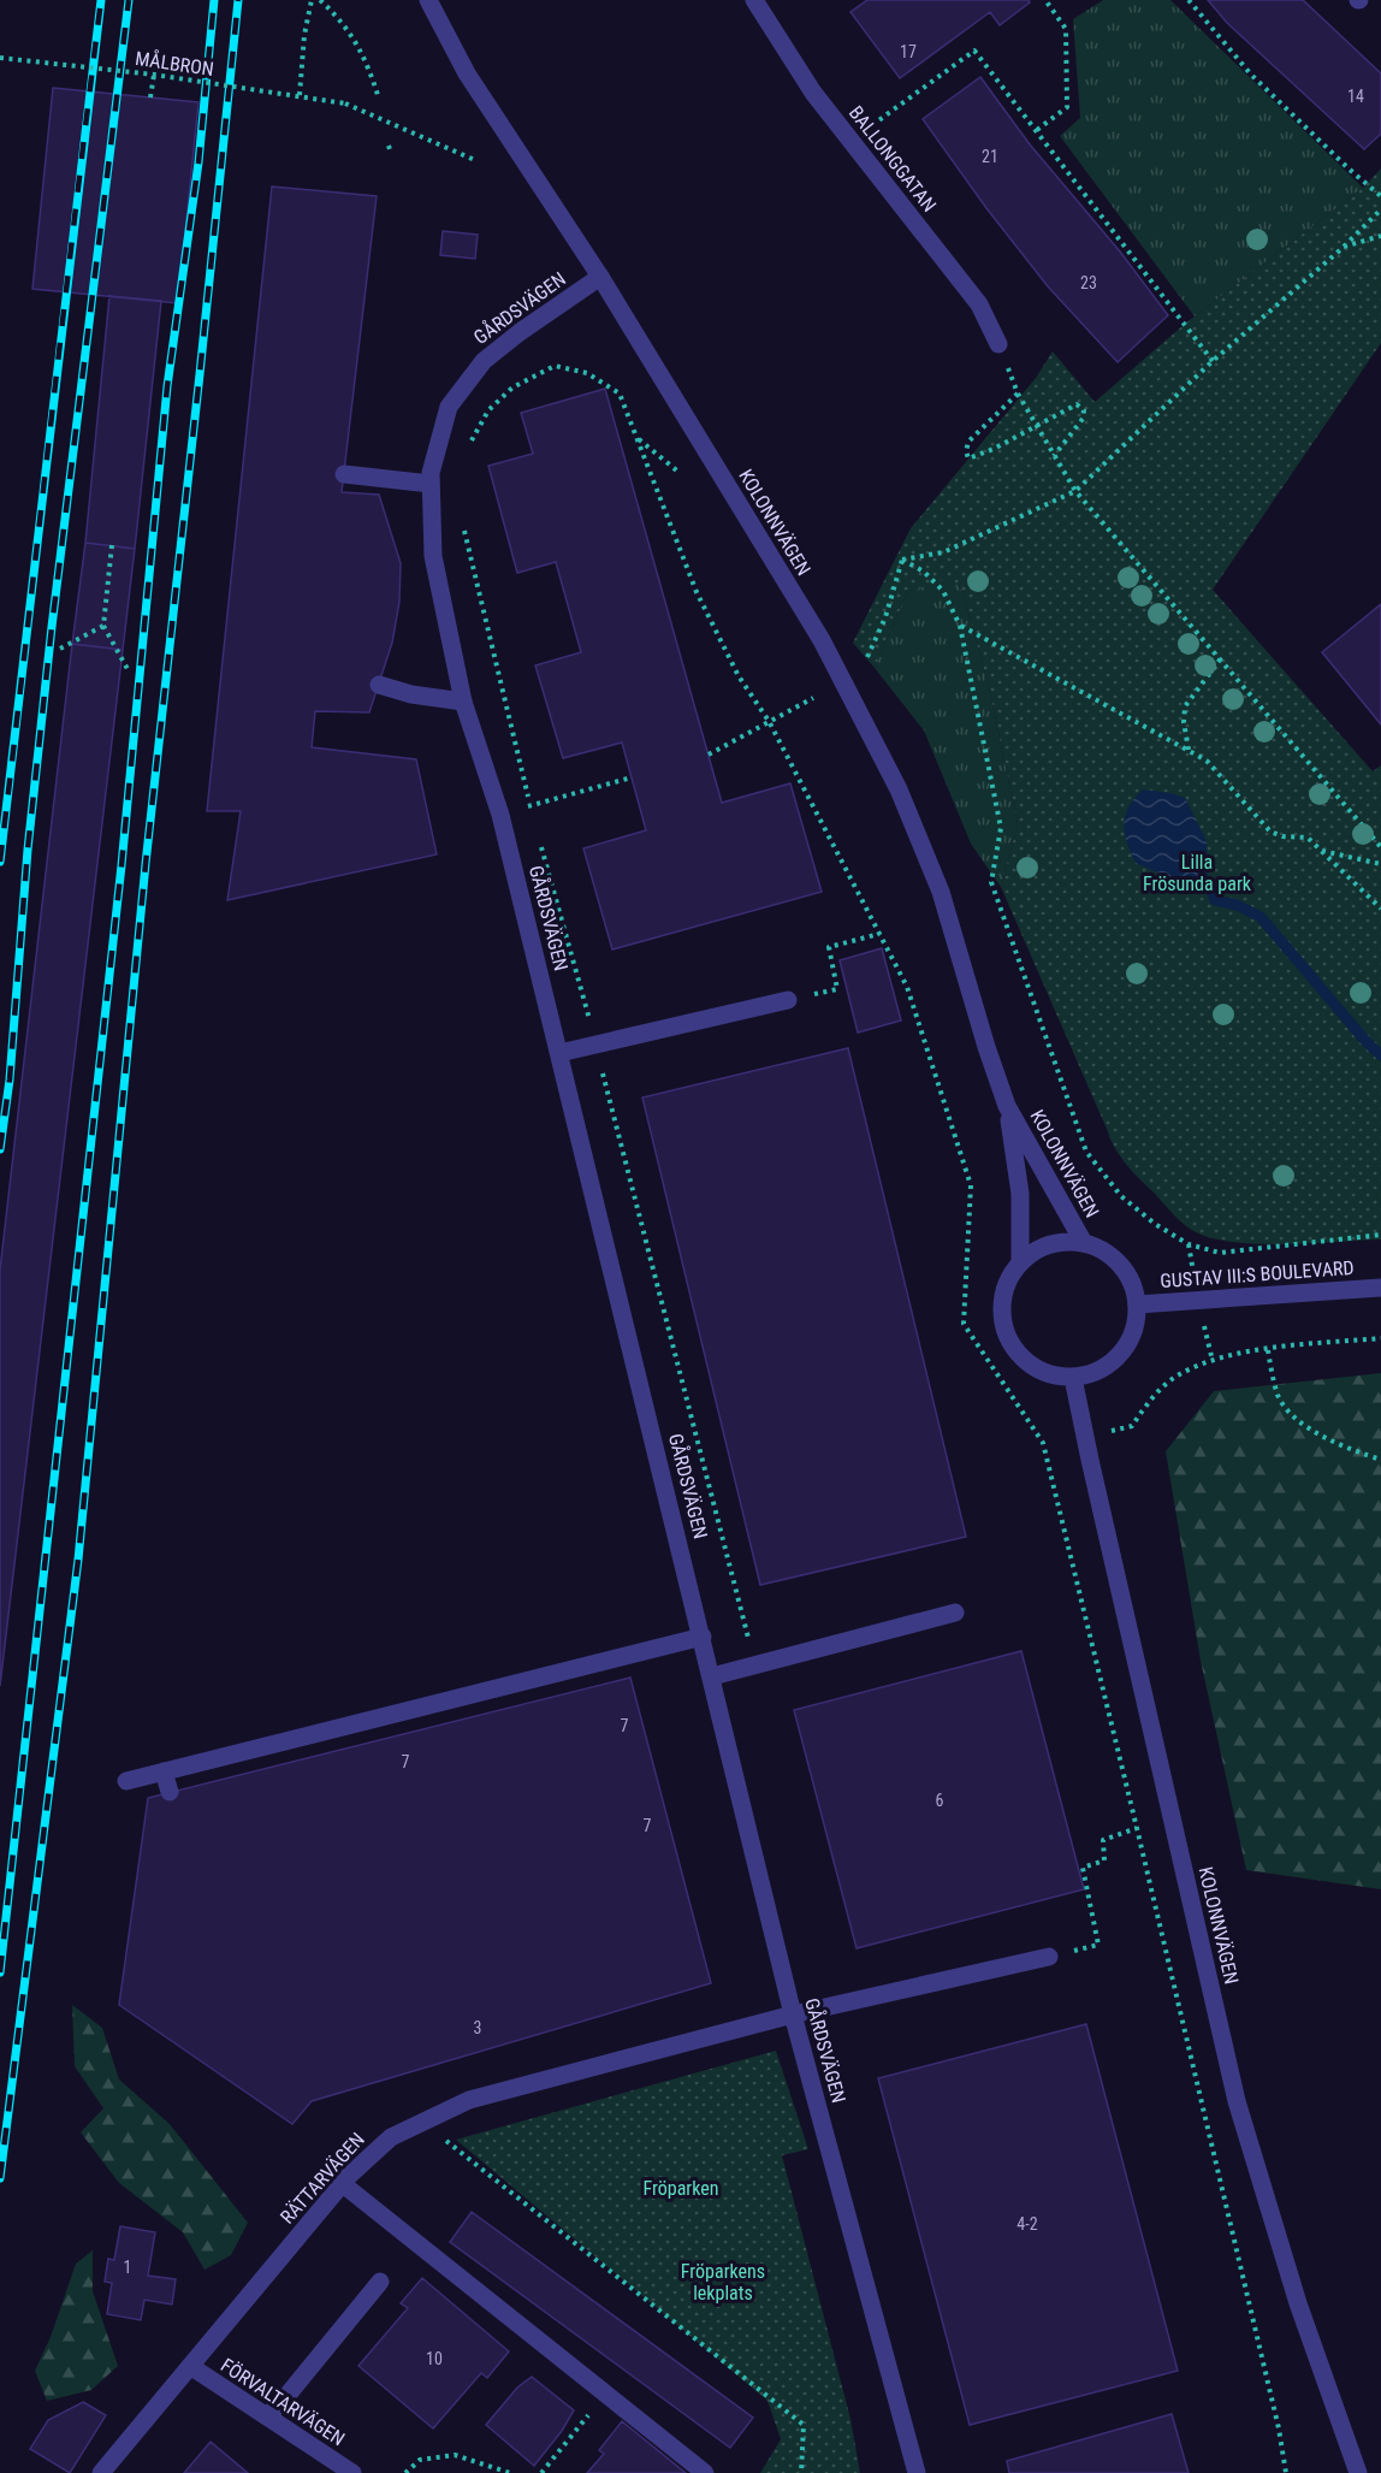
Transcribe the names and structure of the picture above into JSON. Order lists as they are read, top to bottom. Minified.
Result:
{"streets":{"street":["BALLONGGATAN","GÅRDSVÄGEN","KOLONNVÄGEN","GUSTAV III:S BOULEVARD","RÄTTARVÄGEN","FÖRVALTARVÄGEN"],"path":["MÅLBRON"]},"crossings":[["GÅRDSVÄGEN","KOLONNVÄGEN"],["GÅRDSVÄGEN","RÄTTARVÄGEN"],["KOLONNVÄGEN","GUSTAV III:S BOULEVARD"],["RÄTTARVÄGEN","FÖRVALTARVÄGEN"]],"parks":["Lilla Frösunda park","Fröparken","Fröparkens lekplats"],"house_numbers":["17","14","21","23","7","7","6","7","3","4-2","1","10"]}
